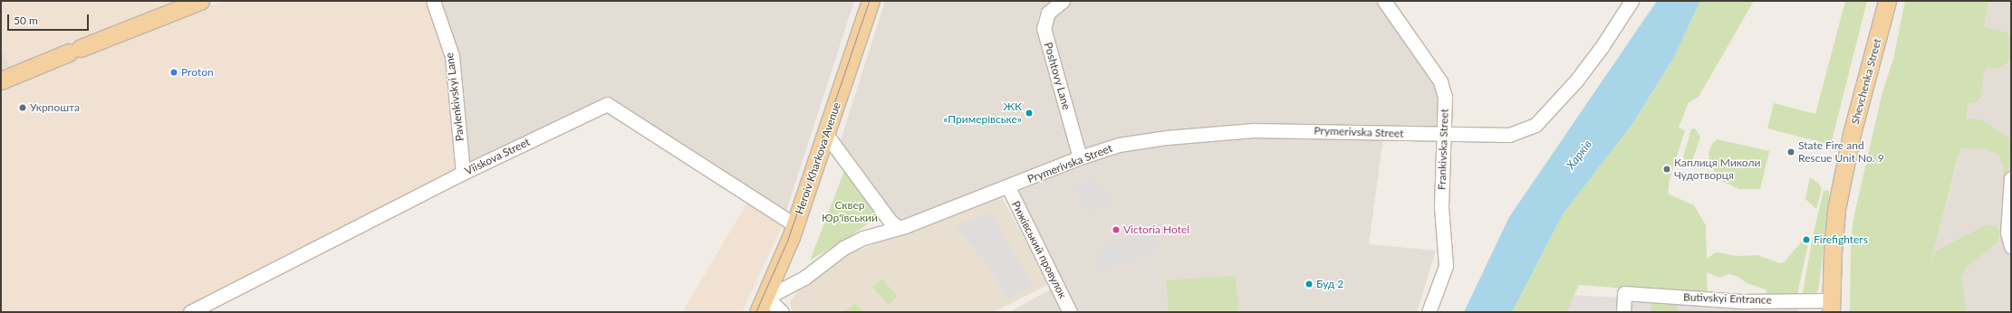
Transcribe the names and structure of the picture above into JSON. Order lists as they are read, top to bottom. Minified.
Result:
{"streets":{"main road":["Shevchenka Street","Heroiv Kharkova Avenue"],"street":["Poshtovy Lane","Pavlenkivskyi Lane","Prymerivska Street","Frankivska Street","Viiskova Street","Рижівський провулок","Butivskyi Entrance"]},"crossings":[["Poshtovy Lane","Prymerivska Street"],["Shevchenka Street","Butivskyi Entrance"],["Pavlenkivskyi Lane","Viiskova Street"],["Prymerivska Street","Frankivska Street"],["Prymerivska Street","Heroiv Kharkova Avenue"],["Prymerivska Street","Рижівський провулок"],["Viiskova Street","Heroiv Kharkova Avenue"]],"water":["Харків"],"parks":["Сквер Юр'ївський"],"places":["Proton","Укрпошта","ЖК «Примерівське»","State Fire and Rescue Unit No. 9","Каплиця Миколи Чудотворця","Victoria Hotel","Firefighters","Буд 2"],"scale_bar":"50 m"}
